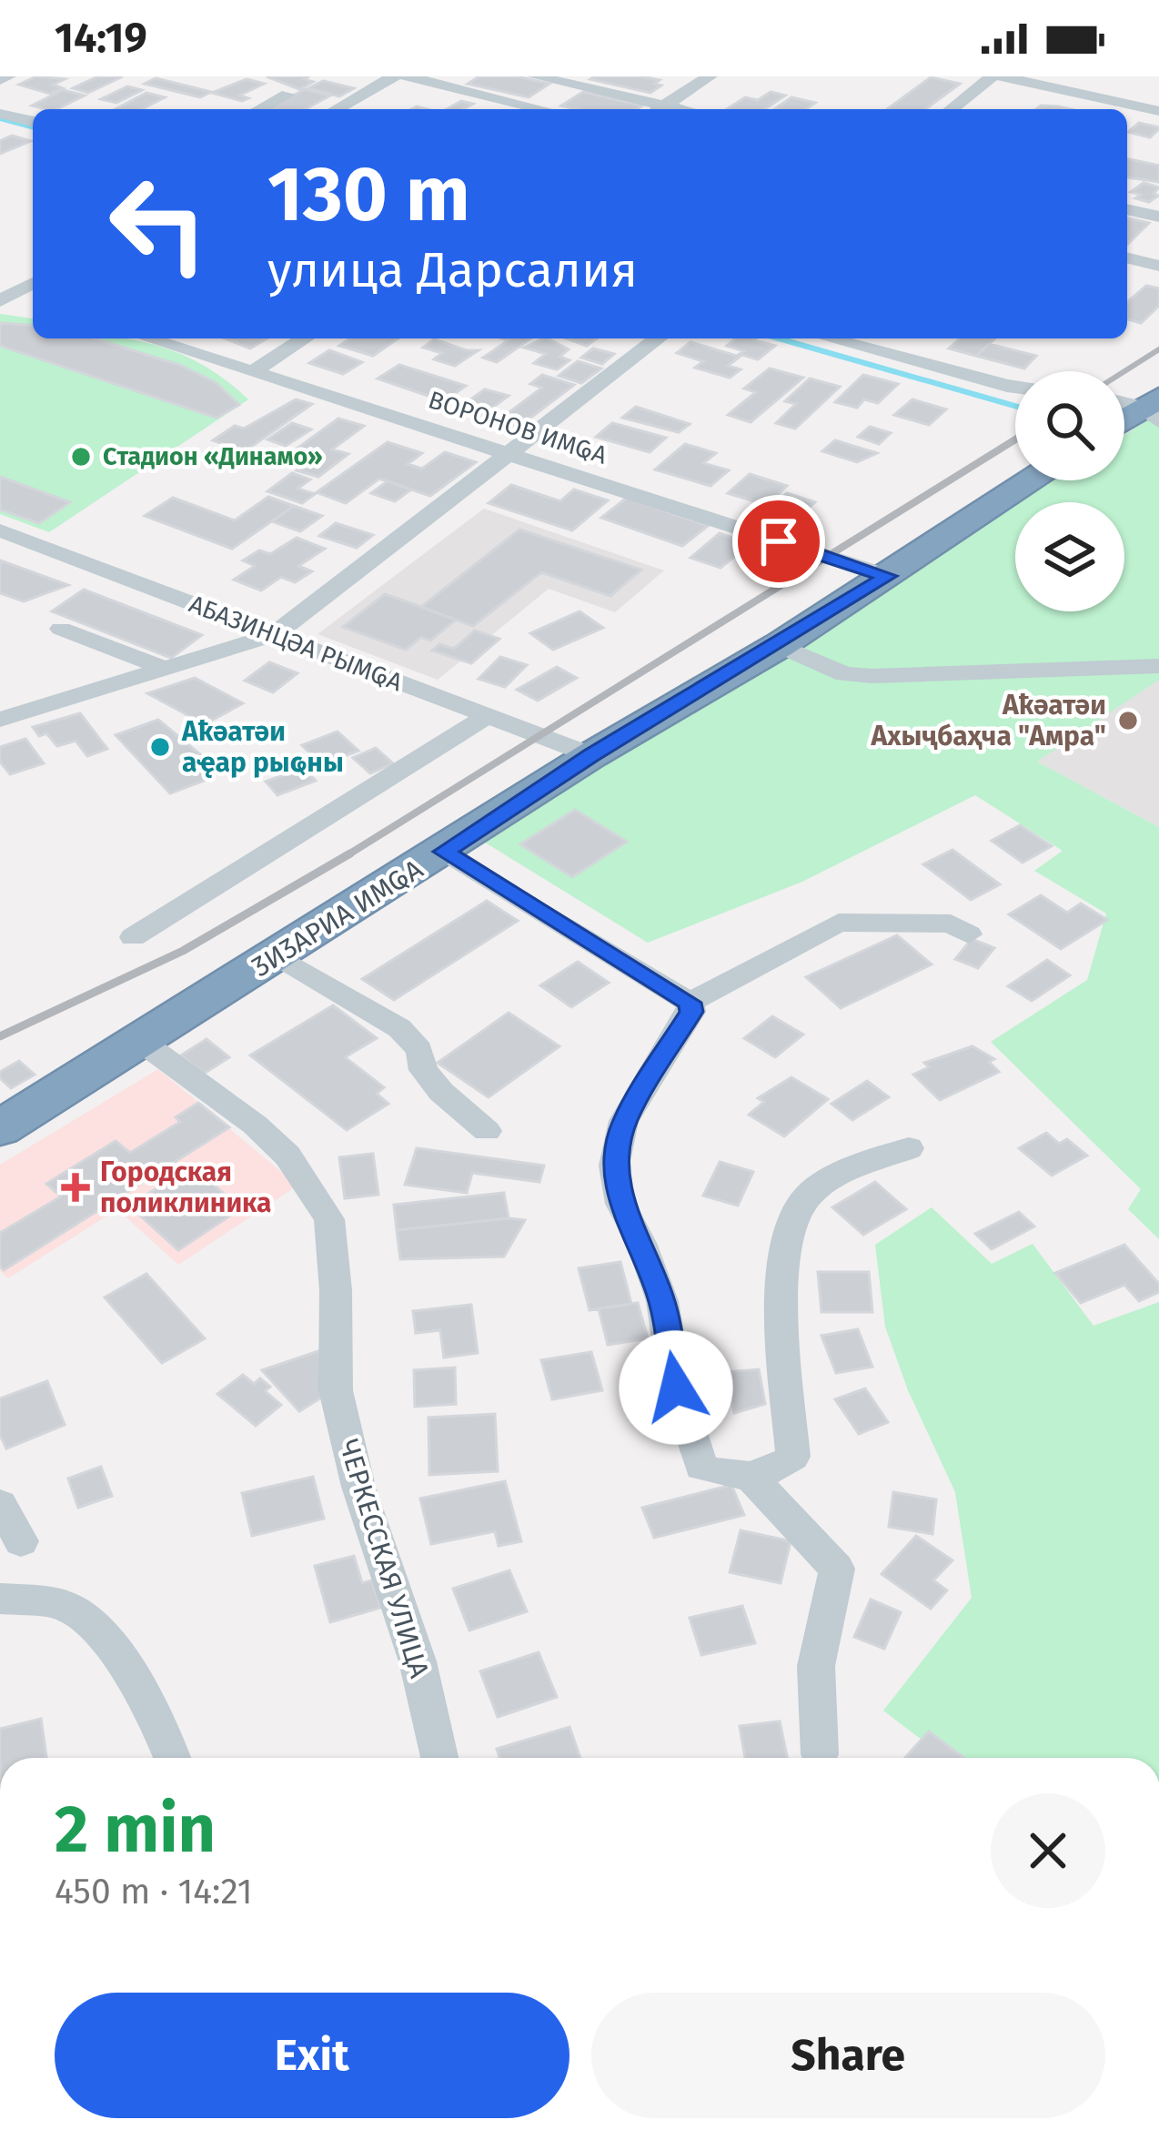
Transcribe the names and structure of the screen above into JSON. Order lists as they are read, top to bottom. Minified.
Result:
{"streets":{"highway":["ӠИӠАРИА ИМҨА"],"street":["ВОРОНОВ ИМҨА","АБАЗИНЦӘА РЫМҨА","ЧЕРКЕССКАЯ УЛИЦА"]},"crossings":[["ВОРОНОВ ИМҨА","ӠИӠАРИА ИМҨА"],["АБАЗИНЦӘА РЫМҨА","ӠИӠАРИА ИМҨА"],["ӠИӠАРИА ИМҨА","ЧЕРКЕССКАЯ УЛИЦА"]],"places":{"other":["Cтадион «Динамо»","Аҟәатәи Ахыҷбаҳча \"Амра\"","Аҟәатәи аҿар рыҩны"],"health":["Городская поликлиника"]},"page":{"status":"14:19","turn":["130 m","улица Дарсалия"],"heading":["2 min","450 m · 14:21"],"buttons":["Exit","Share"]}}
